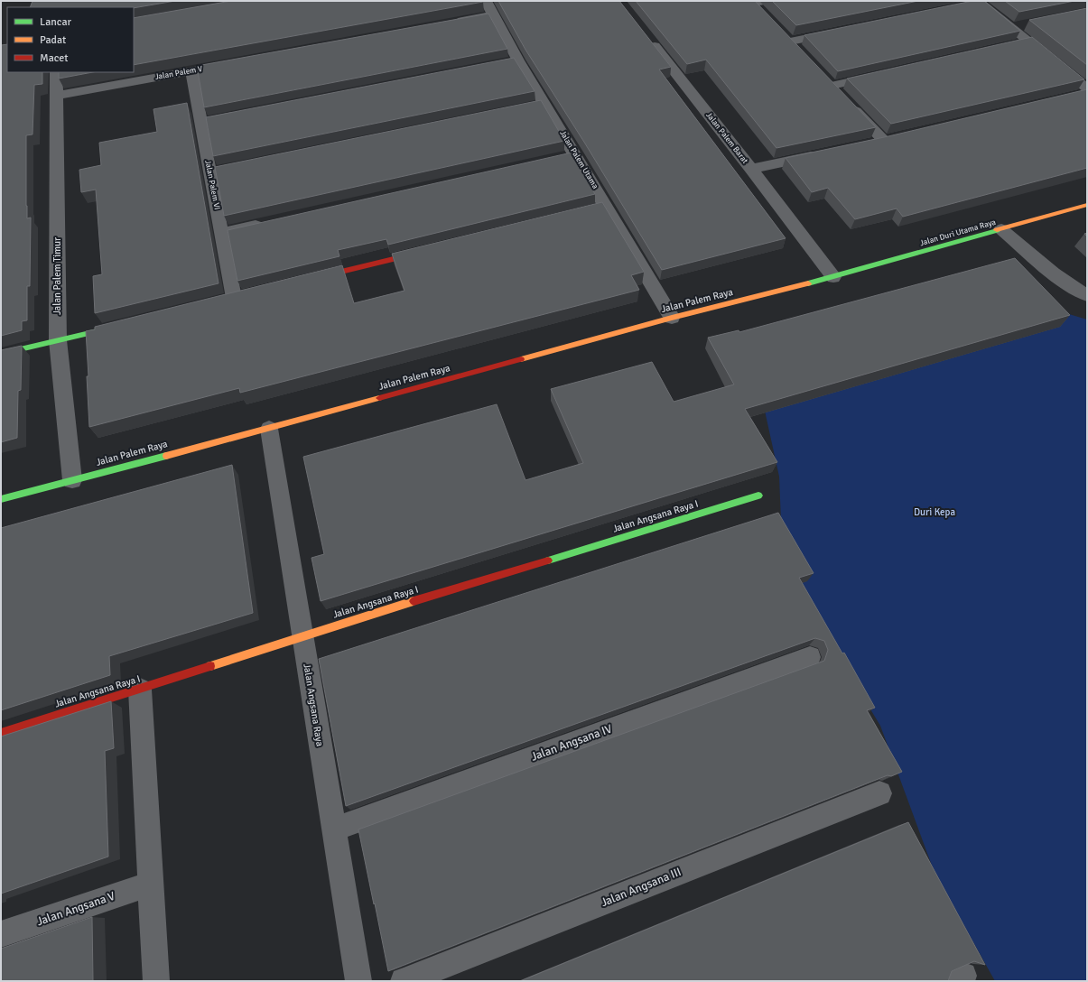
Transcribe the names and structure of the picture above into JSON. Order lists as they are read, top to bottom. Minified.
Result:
{"streets":{"street":["Jalan Palem V","Jalan Palem Barat","Jalan Palem Utama","Jalan Palem VI","Jalan Duri Utama Raya","Jalan Palem Timur","Jalan Palem Raya","Jalan Angsana Raya I","Jalan Angsana Raya","Jalan Angsana IV","Jalan Angsana III","Jalan Angsana V"]},"crossings":[["Jalan Palem V","Jalan Palem VI"],["Jalan Palem V","Jalan Palem Timur"],["Jalan Palem Barat","Jalan Duri Utama Raya"],["Jalan Palem Barat","Jalan Palem Raya"],["Jalan Palem Utama","Jalan Palem Raya"],["Jalan Duri Utama Raya","Jalan Palem Raya"],["Jalan Palem Timur","Jalan Palem Raya"],["Jalan Palem Raya","Jalan Angsana Raya"],["Jalan Angsana Raya I","Jalan Angsana Raya"],["Jalan Angsana Raya","Jalan Angsana IV"]],"parks":["Duri Kepa"],"legend":["Lancar","Padat","Macet"]}
